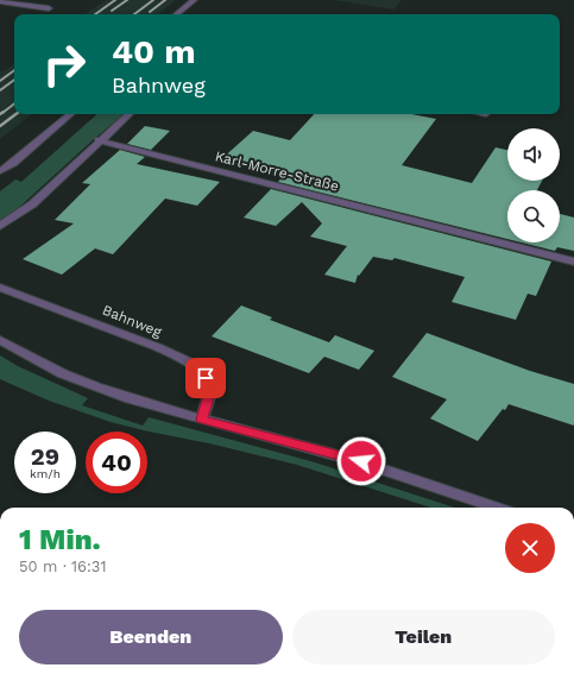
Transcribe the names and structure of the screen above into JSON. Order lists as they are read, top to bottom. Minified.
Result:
{"streets":{"street":["Karl-Morre-Straße","Bahnweg"]},"page":{"turn":["40 m","Bahnweg"],"speed":"29 km/h","limit":"40","heading":["1 Min.","50 m · 16:31"],"buttons":["Beenden","Teilen"]}}
